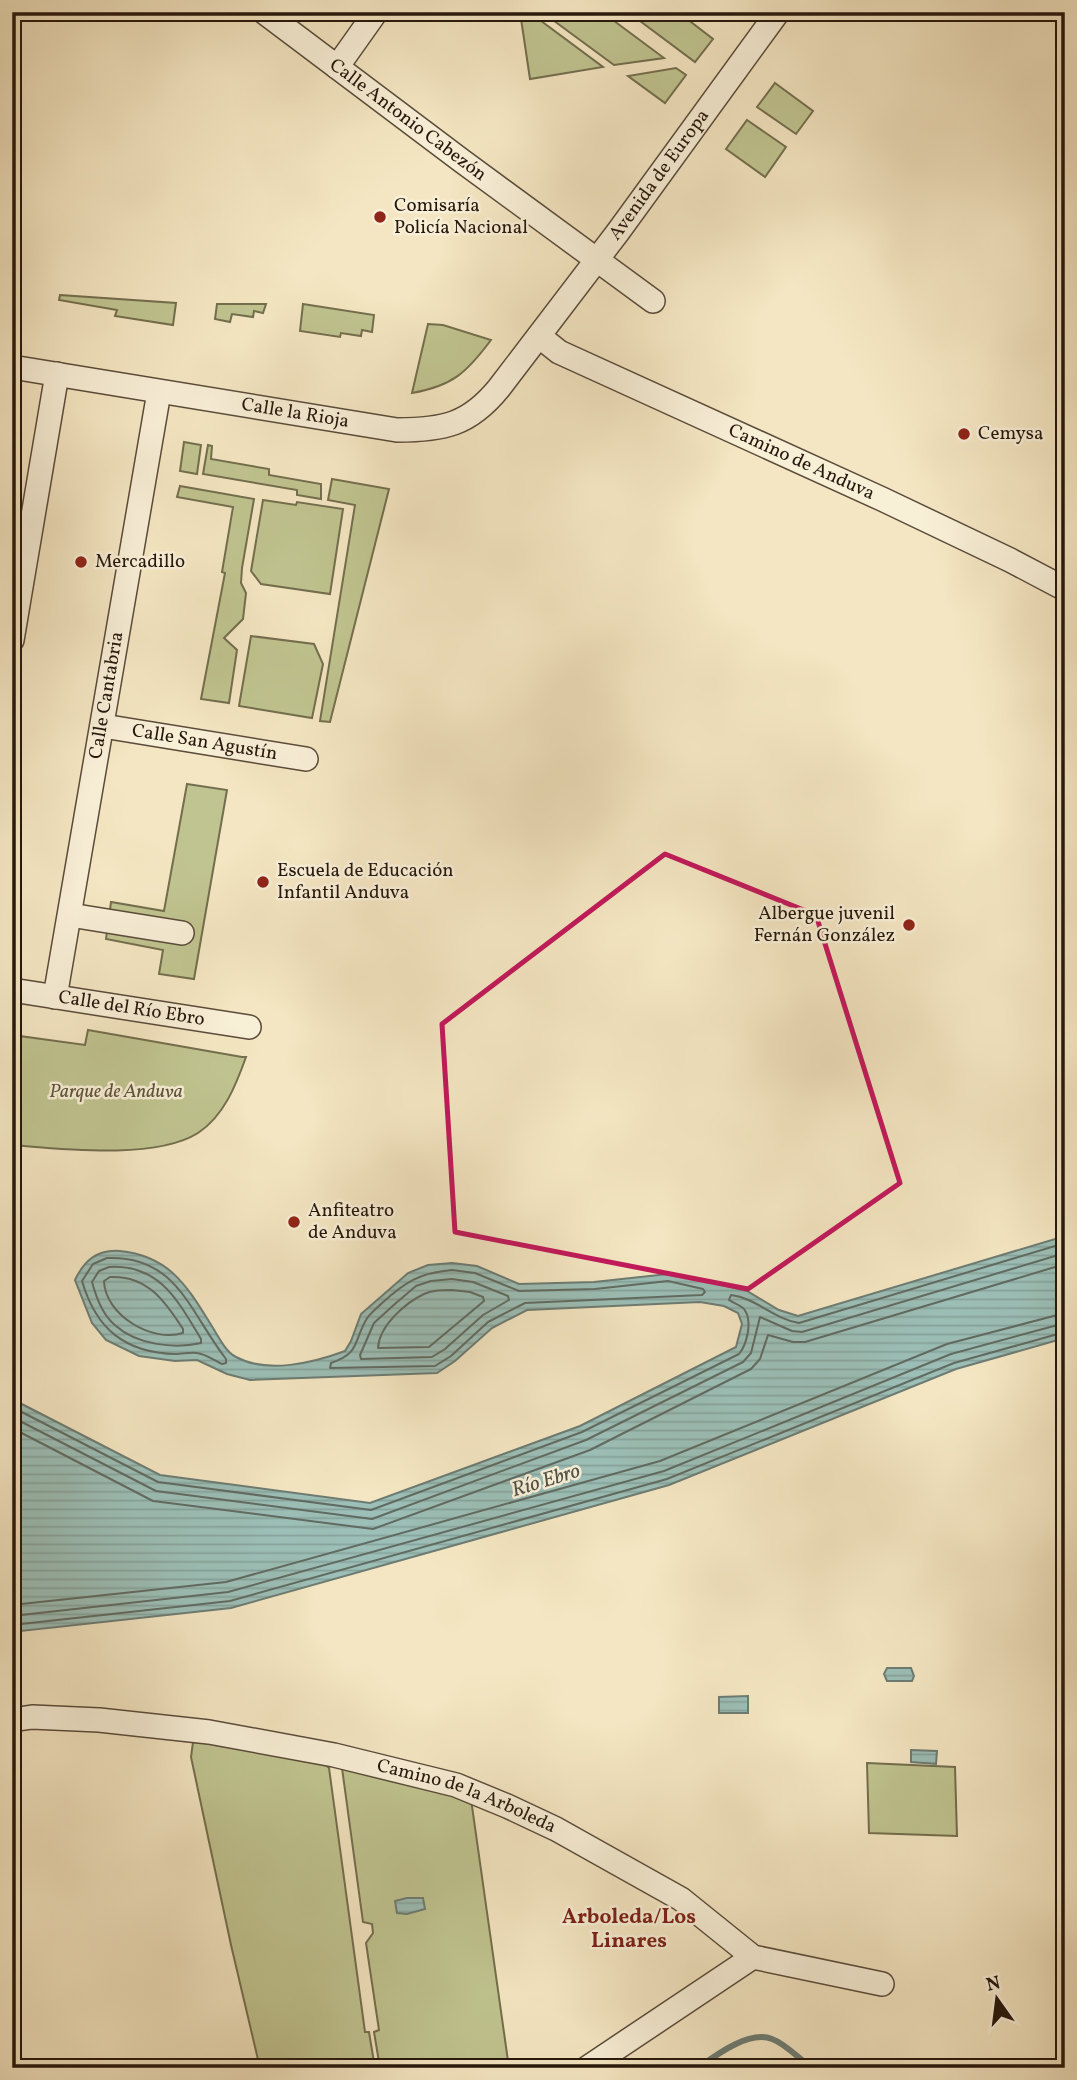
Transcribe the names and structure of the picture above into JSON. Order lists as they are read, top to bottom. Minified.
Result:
{"streets":{"street":["Calle Antonio Cabezón","Avenida de Europa","Calle la Rioja","Camino de Anduva","Calle Cantabria","Calle San Agustín","Calle del Río Ebro","Camino de la Arboleda"]},"crossings":[["Calle Antonio Cabezón","Avenida de Europa"],["Avenida de Europa","Calle la Rioja"],["Avenida de Europa","Camino de Anduva"],["Calle la Rioja","Camino de Anduva"],["Calle la Rioja","Calle Cantabria"],["Calle Cantabria","Calle San Agustín"],["Calle Cantabria","Calle del Río Ebro"]],"districts":["Arboleda/Los Linares"],"water":["Río Ebro"],"parks":["Parque de Anduva"],"places":["Comisaría Policía Nacional","Cemysa","Mercadillo","Escuela de Educación Infantil Anduva","Albergue juvenil Fernán González","Anfiteatro de Anduva"],"north":"top"}
